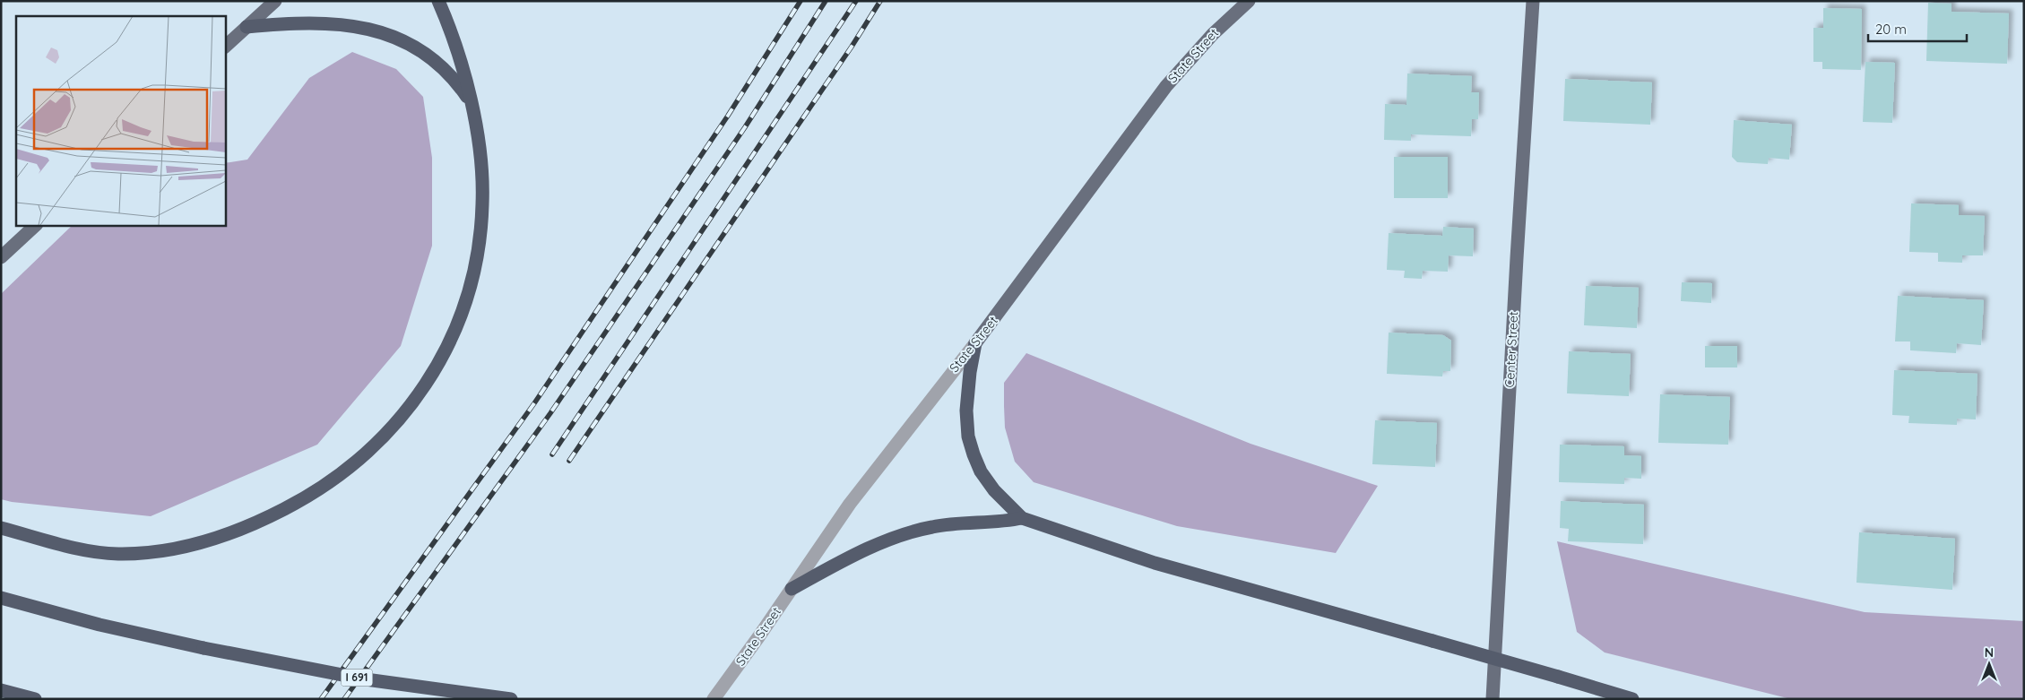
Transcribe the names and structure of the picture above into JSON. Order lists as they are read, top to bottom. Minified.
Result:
{"streets":{"highway":["I 691"],"main road":["State Street","Center Street"]},"scale_bar":"20 m","north":"top"}
